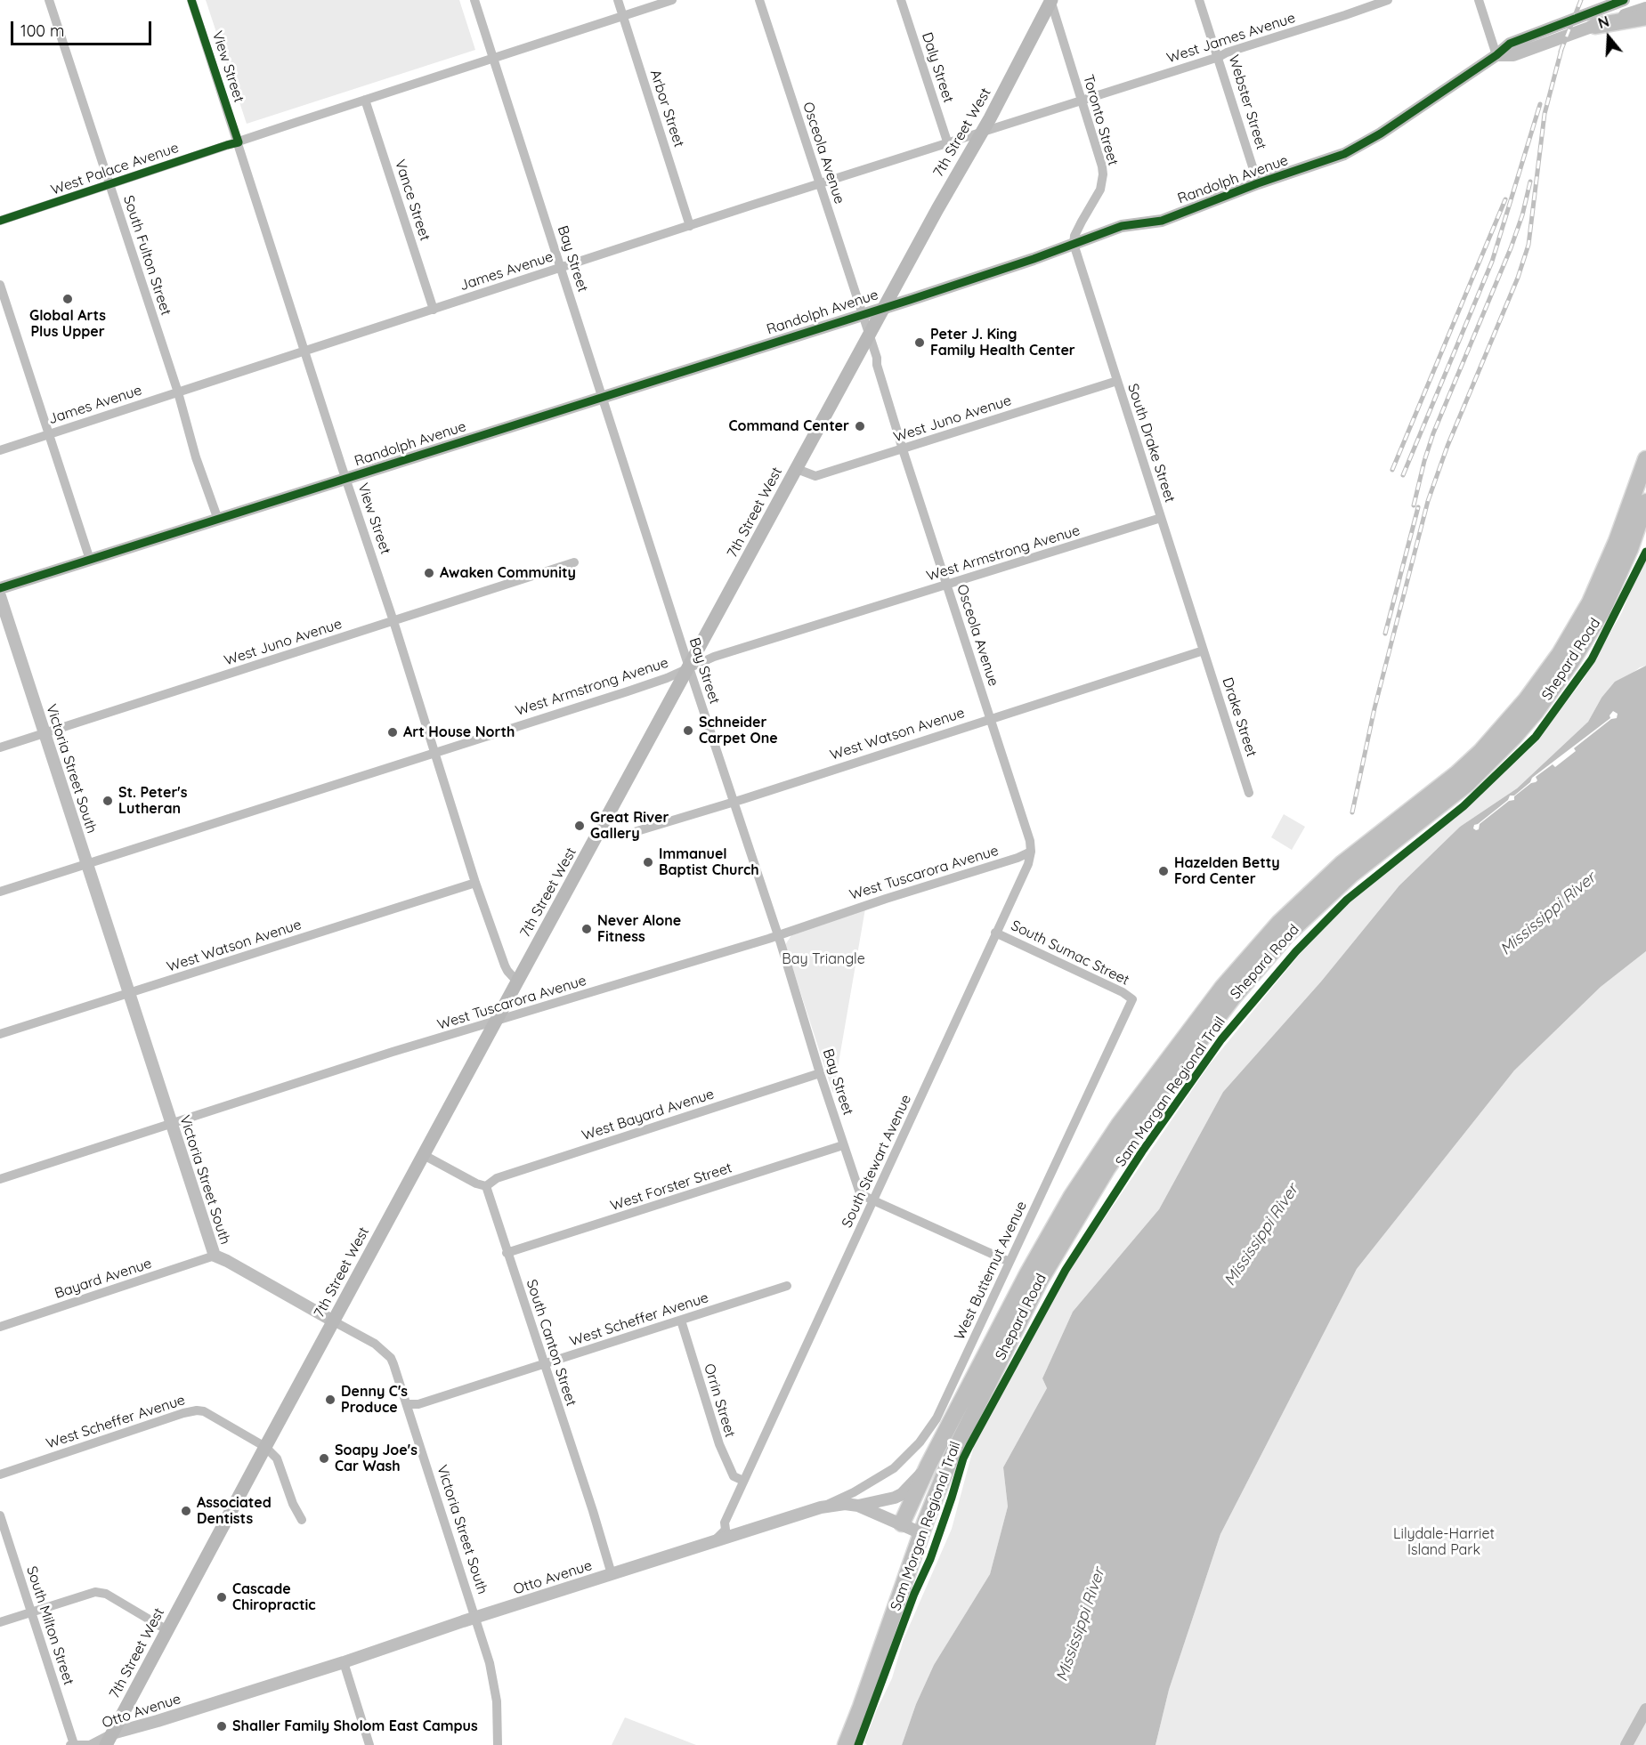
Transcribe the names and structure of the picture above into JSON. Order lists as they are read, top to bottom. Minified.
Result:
{"streets":{"highway":["Shepard Road"],"main road":["7th Street West"],"street":["West James Avenue","View Street","Daly Street","Webster Street","Arbor Street","Toronto Street","Osceola Avenue","West Palace Avenue","Randolph Avenue","Vance Street","South Fulton Street","Bay Street","James Avenue","West Juno Avenue","South Drake Street","West Armstrong Avenue","Drake Street","West Watson Avenue","Victoria Street South","West Tuscarora Avenue","South Sumac Street","West Bayard Avenue","South Stewart Avenue","West Forster Street","West Butternut Avenue","Bayard Avenue","West Scheffer Avenue","South Canton Street","Orrin Street","Otto Avenue","South Milton Street"],"cycle path":["Sam Morgan Regional Trail"]},"crossings":[["West James Avenue","Webster Street"],["West James Avenue","Toronto Street"],["West James Avenue","James Avenue"],["View Street","7th Street West"],["View Street","West Palace Avenue"],["View Street","Randolph Avenue"],["View Street","James Avenue"],["View Street","West Juno Avenue"],["View Street","West Armstrong Avenue"],["View Street","West Watson Avenue"],["Daly Street","James Avenue"],["Webster Street","Randolph Avenue"],["Arbor Street","West Palace Avenue"],["Arbor Street","James Avenue"],["Toronto Street","7th Street West"],["Toronto Street","Randolph Avenue"],["Toronto Street","James Avenue"],["Toronto Street","South Drake Street"],["7th Street West","Osceola Avenue"],["7th Street West","Randolph Avenue"],["7th Street West","Bay Street"],["7th Street West","James Avenue"],["7th Street West","West Juno Avenue"],["7th Street West","West Armstrong Avenue"],["7th Street West","West Watson Avenue"],["7th Street West","Victoria Street South"],["7th Street West","West Tuscarora Avenue"],["7th Street West","West Scheffer Avenue"],["7th Street West","Otto Avenue"],["Osceola Avenue","Randolph Avenue"],["Osceola Avenue","James Avenue"],["Osceola Avenue","West Juno Avenue"],["Osceola Avenue","West Armstrong Avenue"],["Osceola Avenue","West Watson Avenue"],["Osceola Avenue","West Tuscarora Avenue"],["Osceola Avenue","South Stewart Avenue"],["West Palace Avenue","Vance Street"],["West Palace Avenue","South Fulton Street"],["West Palace Avenue","Bay Street"],["Randolph Avenue","South Fulton Street"],["Randolph Avenue","Bay Street"],["Randolph Avenue","South Drake Street"],["Vance Street","James Avenue"],["South Fulton Street","James Avenue"],["Bay Street","James Avenue"],["Bay Street","West Armstrong Avenue"],["Bay Street","West Watson Avenue"],["Bay Street","West Tuscarora Avenue"],["Bay Street","West Bayard Avenue"],["Bay Street","South Stewart Avenue"],["Bay Street","West Forster Street"],["Bay Street","West Butternut Avenue"],["West Juno Avenue","South Drake Street"],["West Juno Avenue","Victoria Street South"],["South Drake Street","West Armstrong Avenue"],["South Drake Street","Drake Street"],["South Drake Street","West Watson Avenue"],["West Armstrong Avenue","Victoria Street South"],["Shepard Road","Otto Avenue"],["Drake Street","West Watson Avenue"],["West Watson Avenue","Victoria Street South"],["Victoria Street South","West Tuscarora Avenue"],["Victoria Street South","Bayard Avenue"],["Victoria Street South","West Scheffer Avenue"],["Victoria Street South","Otto Avenue"],["West Tuscarora Avenue","South Stewart Avenue"],["South Sumac Street","South Stewart Avenue"],["South Sumac Street","West Butternut Avenue"],["West Bayard Avenue","South Canton Street"],["South Stewart Avenue","Orrin Street"],["South Stewart Avenue","Otto Avenue"],["West Forster Street","South Canton Street"],["West Butternut Avenue","Otto Avenue"],["West Scheffer Avenue","South Canton Street"],["West Scheffer Avenue","Orrin Street"],["South Canton Street","Otto Avenue"],["Otto Avenue","South Milton Street"]],"water":["Mississippi River"],"parks":["Bay Triangle","Lilydale-Harriet Island Park"],"places":["Global Arts Plus Upper","Peter J. King Family Health Center","Command Center","Awaken Community","Schneider Carpet One","Art House North","St. Peter's Lutheran","Great River Gallery","Immanuel Baptist Church","Hazelden Betty Ford Center","Never Alone Fitness","Denny C's Produce","Soapy Joe's Car Wash","Associated Dentists","Cascade Chiropractic","Shaller Family Sholom East Campus"],"scale_bar":"100 m","north":"top"}
